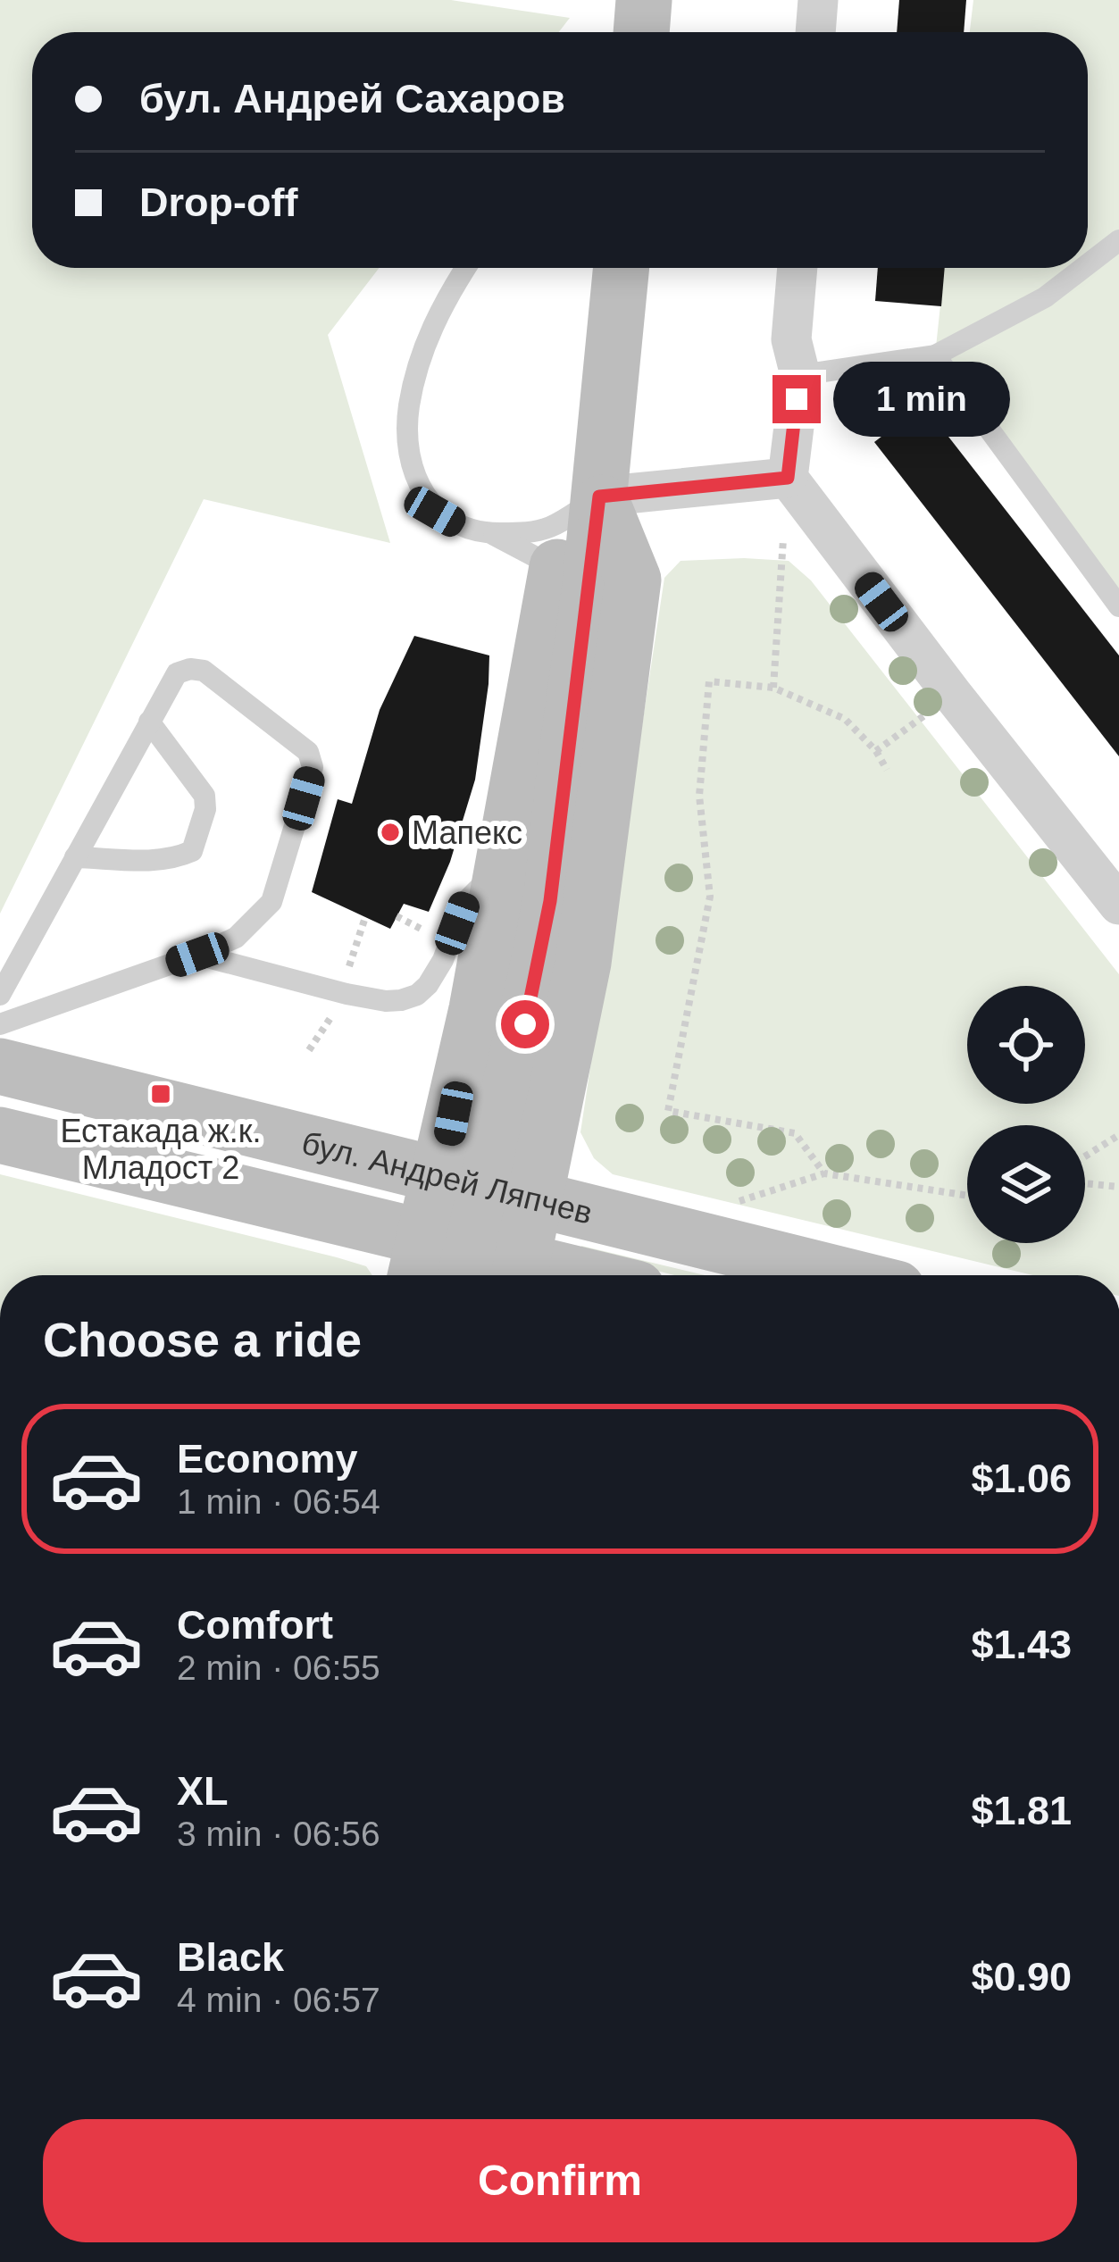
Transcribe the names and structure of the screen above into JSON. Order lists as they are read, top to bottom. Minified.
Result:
{"streets":{"main road":["бул. Андрей Ляпчев"]},"places":{"other":["Мапекс"],"transit":["Естакада ж.к. Младост 2"]},"page":{"banner":["бул. Андрей Сахаров","Drop-off"],"bubble":"1 min","heading":"Choose a ride","list":[{"name":"Economy","note":"1 min · 06:54","value":"$1.06"},{"name":"Comfort","note":"2 min · 06:55","value":"$1.43"},{"name":"XL","note":"3 min · 06:56","value":"$1.81"},{"name":"Black","note":"4 min · 06:57","value":"$0.90"}],"buttons":"Confirm"}}
